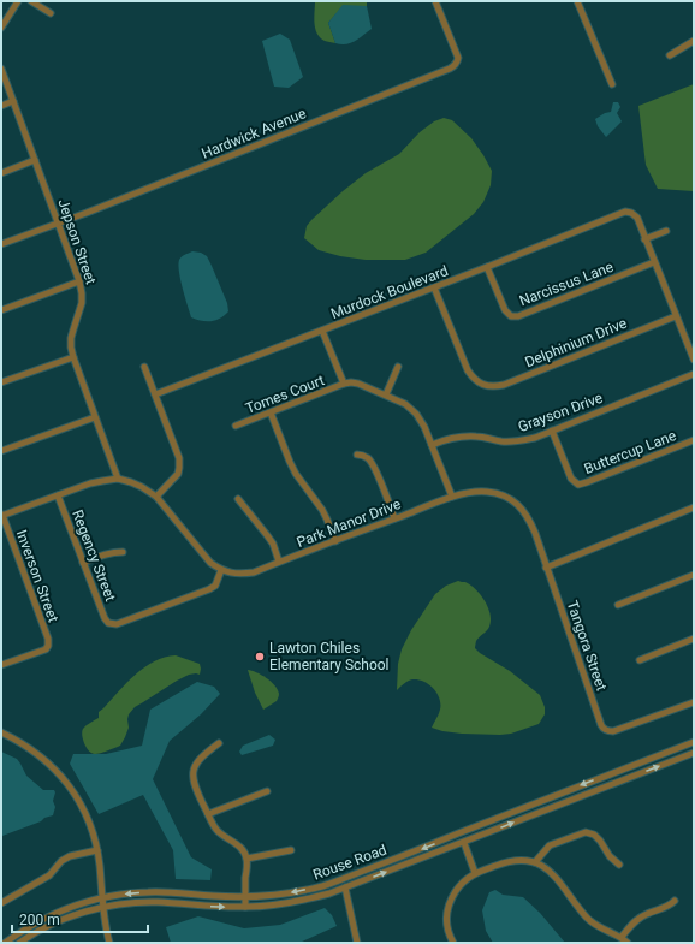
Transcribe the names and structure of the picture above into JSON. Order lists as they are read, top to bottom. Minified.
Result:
{"streets":{"street":["Hardwick Avenue","Jepson Street","Narcissus Lane","Murdock Boulevard","Delphinium Drive","Tomes Court","Grayson Drive","Buttercup Lane","Park Manor Drive","Regency Street","Inverson Street","Tangora Street","Rouse Road"]},"crossings":[["Hardwick Avenue","Jepson Street"],["Narcissus Lane","Murdock Boulevard"],["Murdock Boulevard","Delphinium Drive"],["Grayson Drive","Buttercup Lane"],["Park Manor Drive","Regency Street"],["Park Manor Drive","Tangora Street"]],"places":["Lawton Chiles Elementary School"],"scale_bar":"200 m"}
